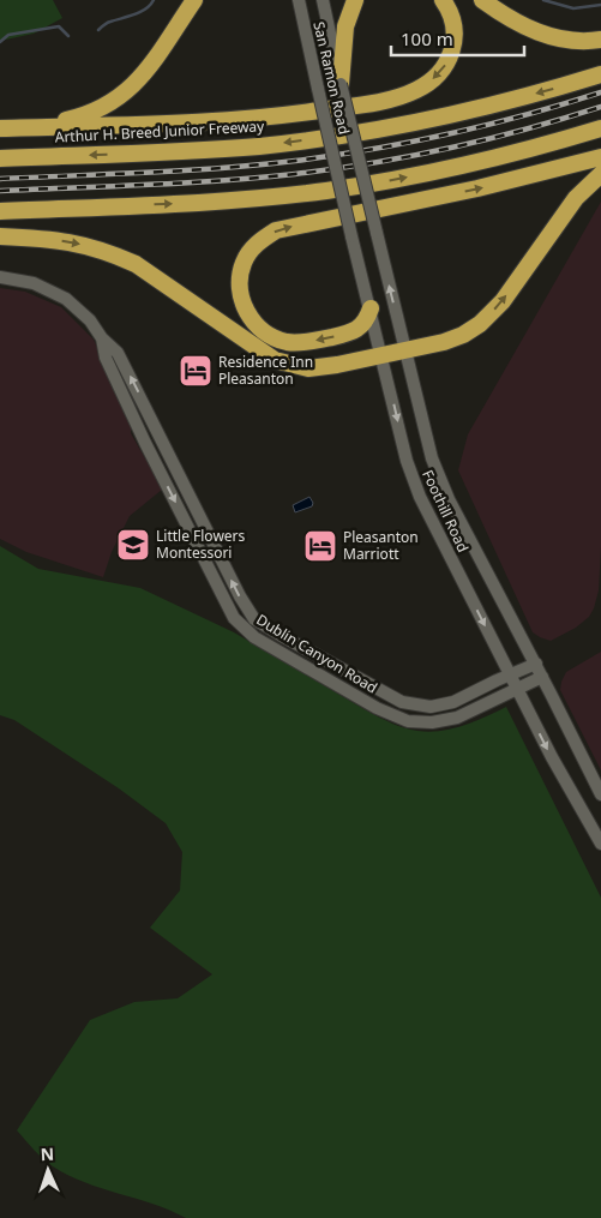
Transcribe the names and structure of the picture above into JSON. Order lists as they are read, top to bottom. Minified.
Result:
{"streets":{"highway":["Arthur H. Breed Junior Freeway"],"main road":["San Ramon Road","Foothill Road","Dublin Canyon Road"]},"crossings":[["San Ramon Road","Foothill Road"],["Foothill Road","Dublin Canyon Road"]],"places":{"hotel":["Residence Inn Pleasanton","Pleasanton Marriott"],"school or university":["Little Flowers Montessori"]},"scale_bar":"100 m","north":"top"}
